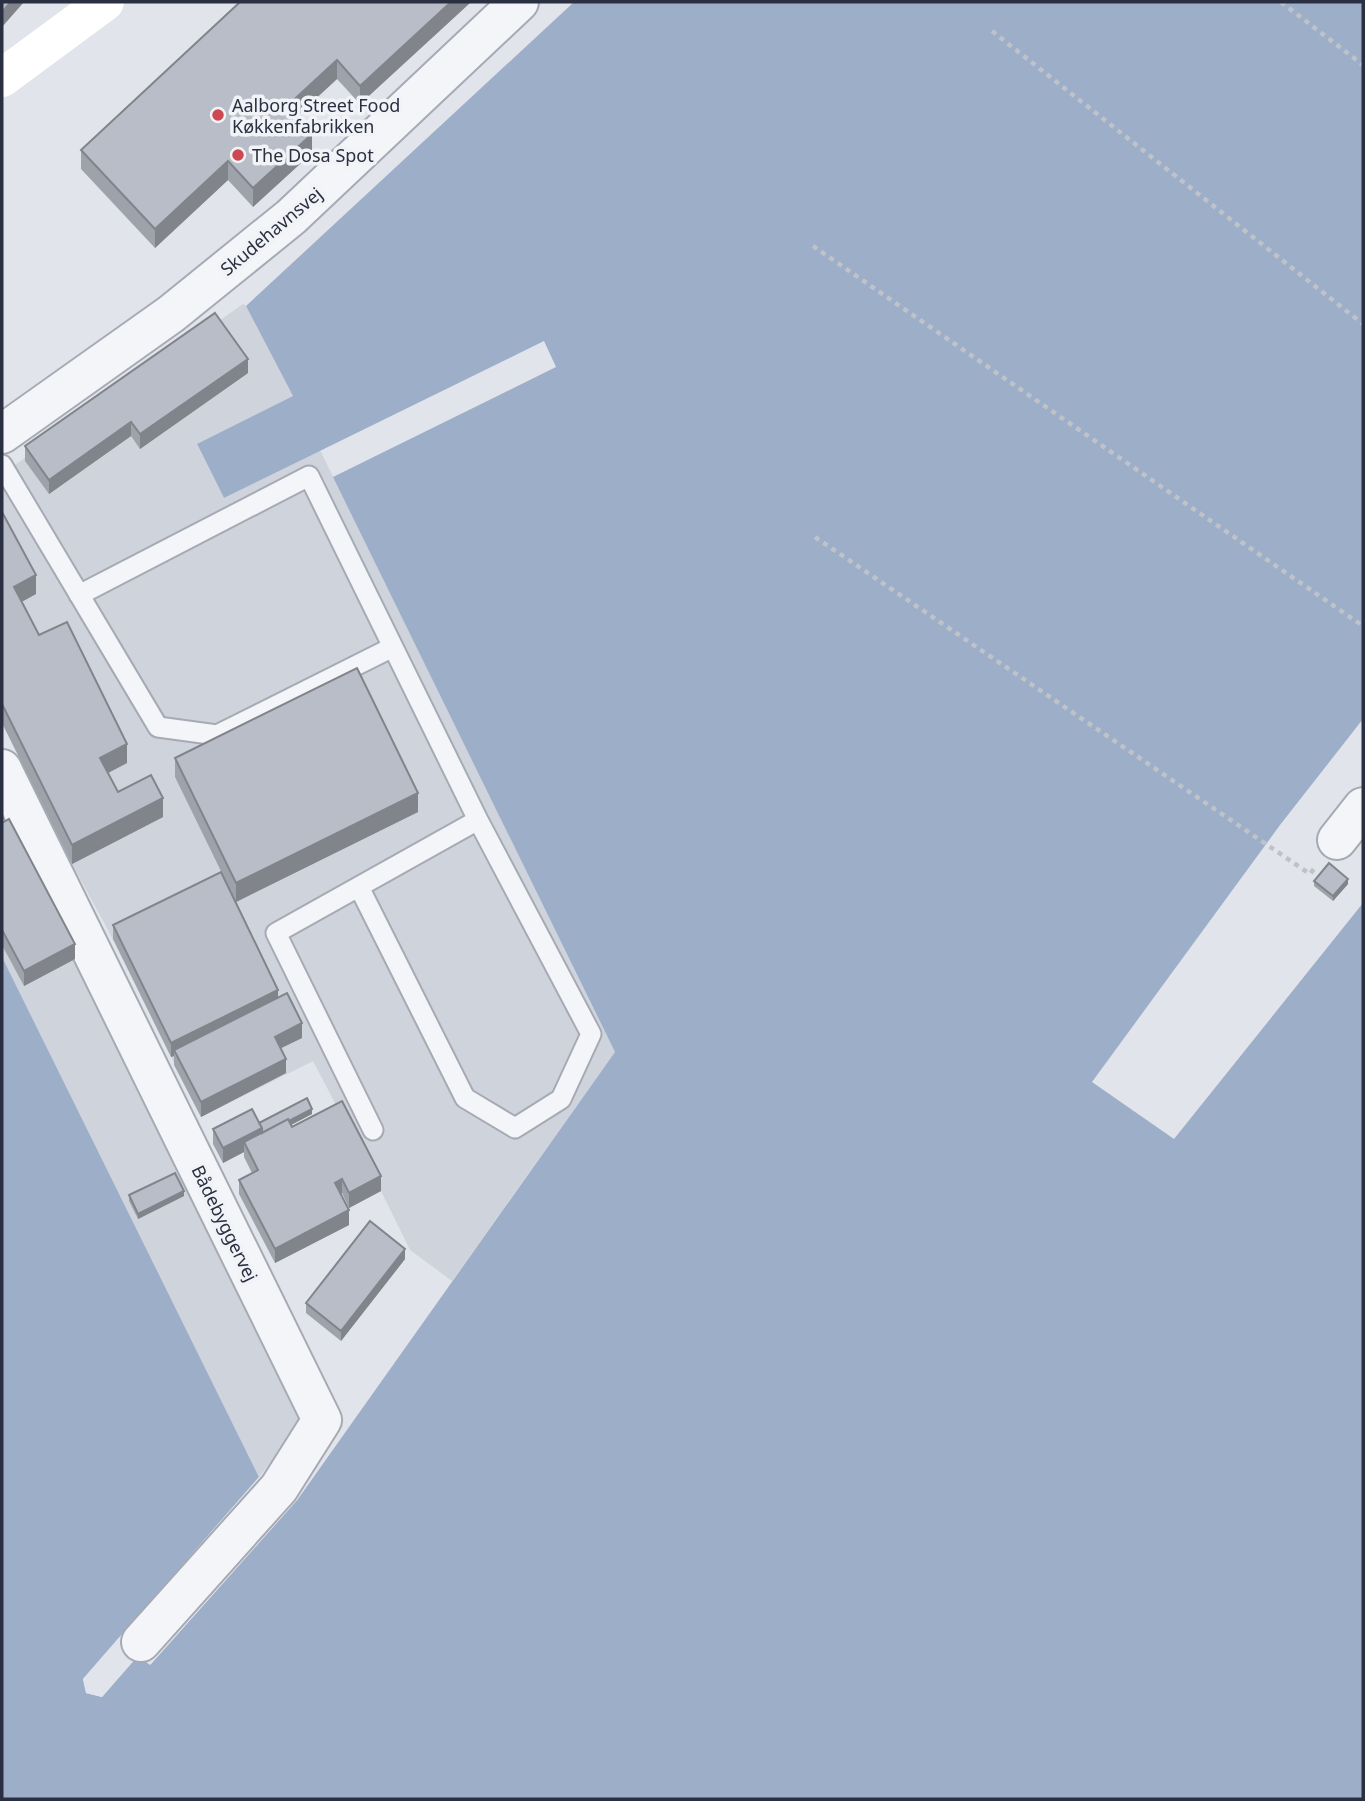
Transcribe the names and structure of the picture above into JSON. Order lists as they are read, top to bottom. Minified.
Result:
{"streets":{"street":["Skudehavnsvej","Bådebyggervej"]},"places":["Aalborg Street Food Køkkenfabrikken","The Dosa Spot"]}
